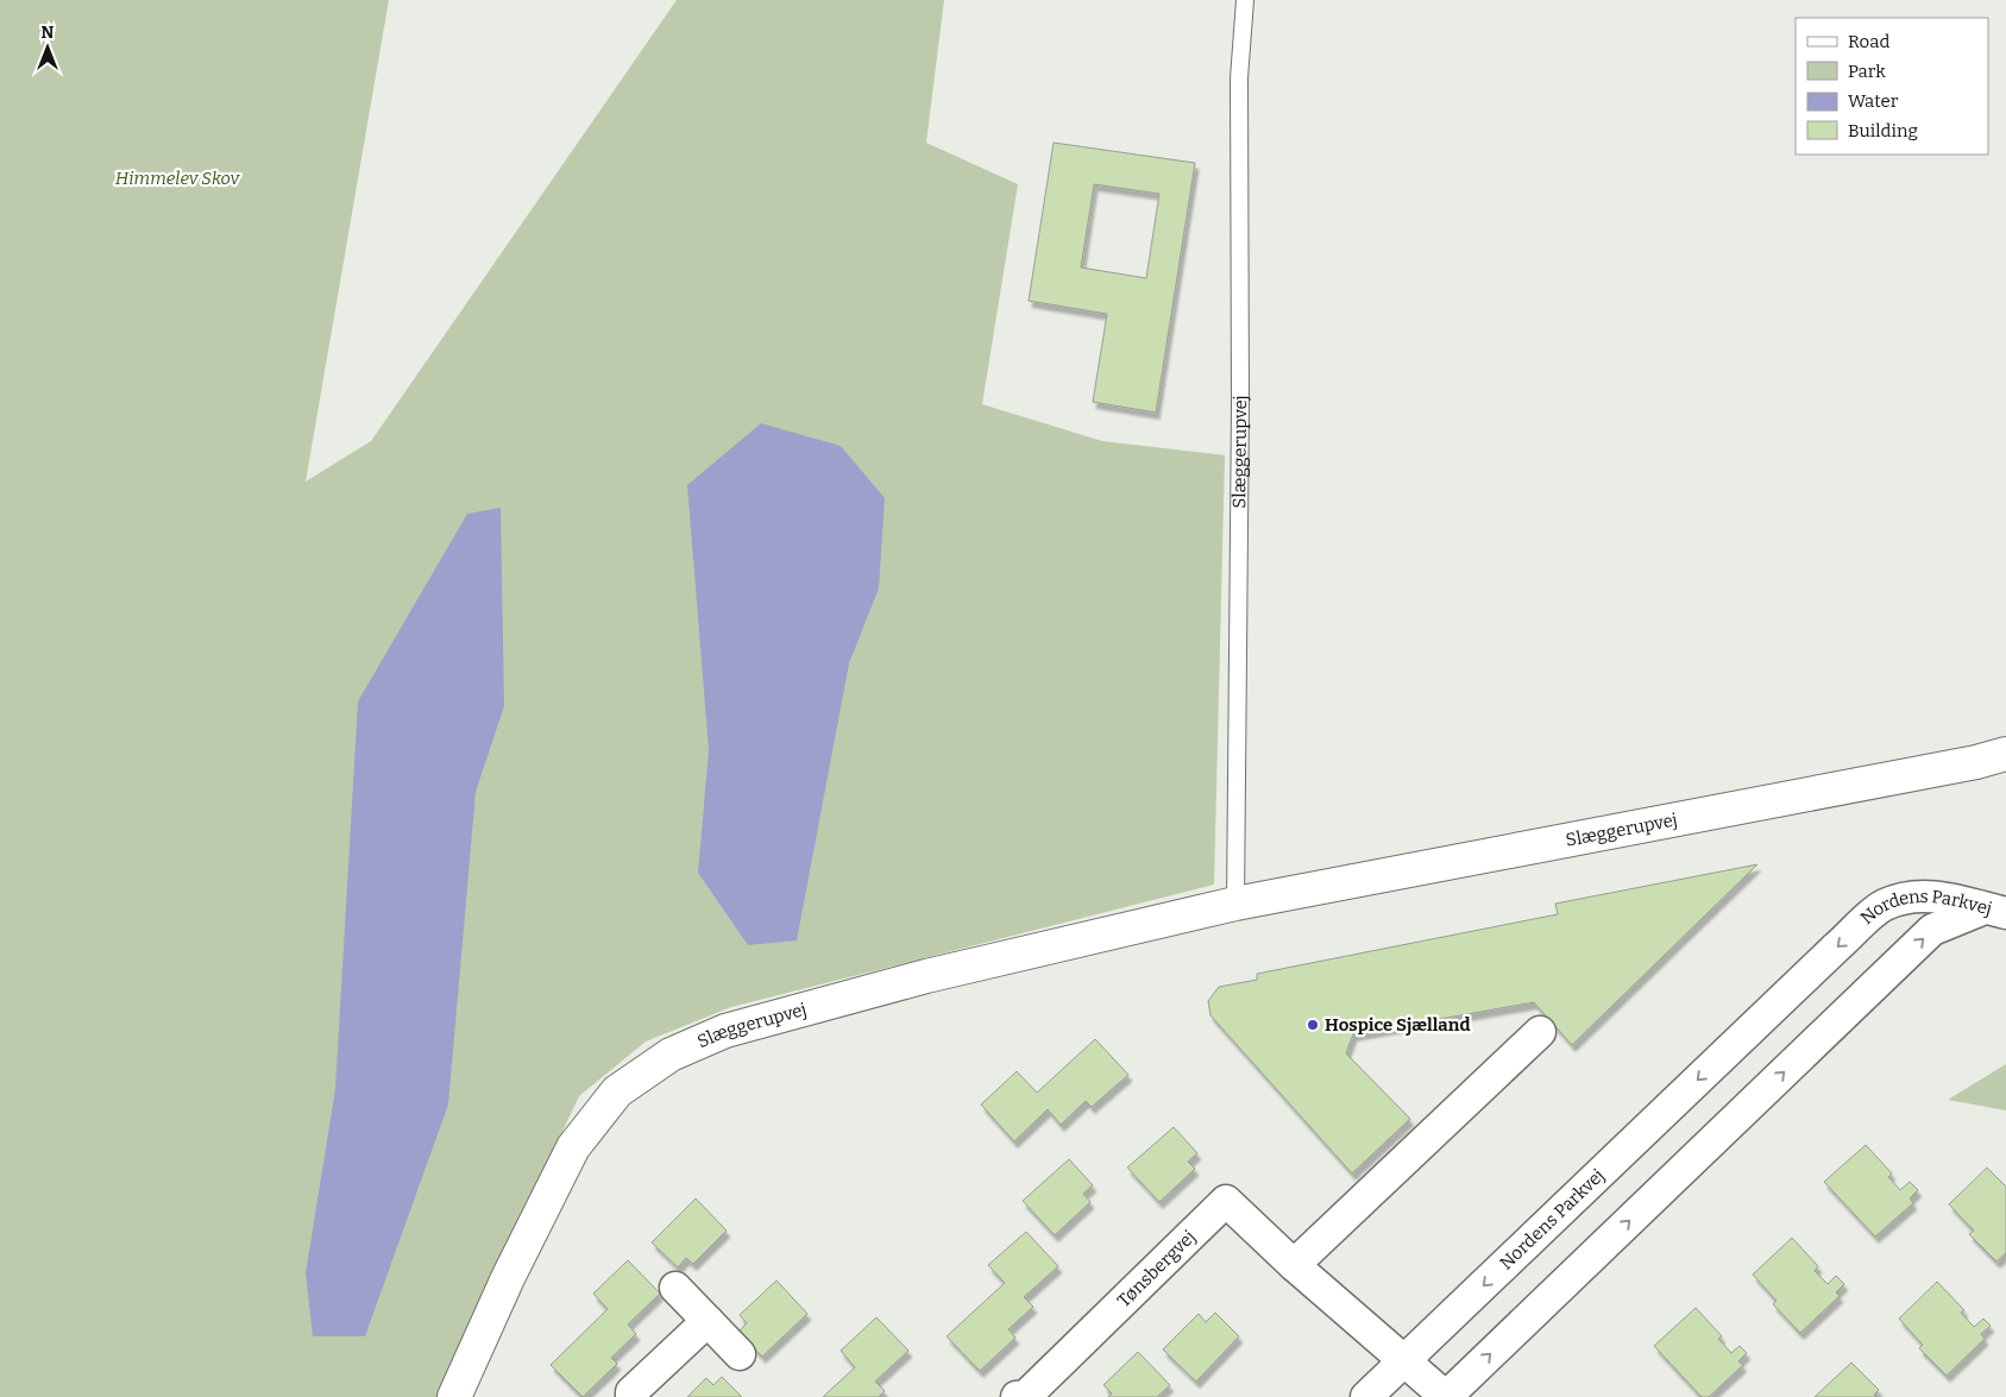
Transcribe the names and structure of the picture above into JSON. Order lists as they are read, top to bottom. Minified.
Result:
{"streets":{"street":["Slæggerupvej","Nordens Parkvej","Tønsbergvej"]},"crossings":[["Nordens Parkvej","Tønsbergvej"]],"parks":["Himmelev Skov"],"places":["Hospice Sjælland"],"legend":["Road","Park","Water","Building"],"north":"top"}
